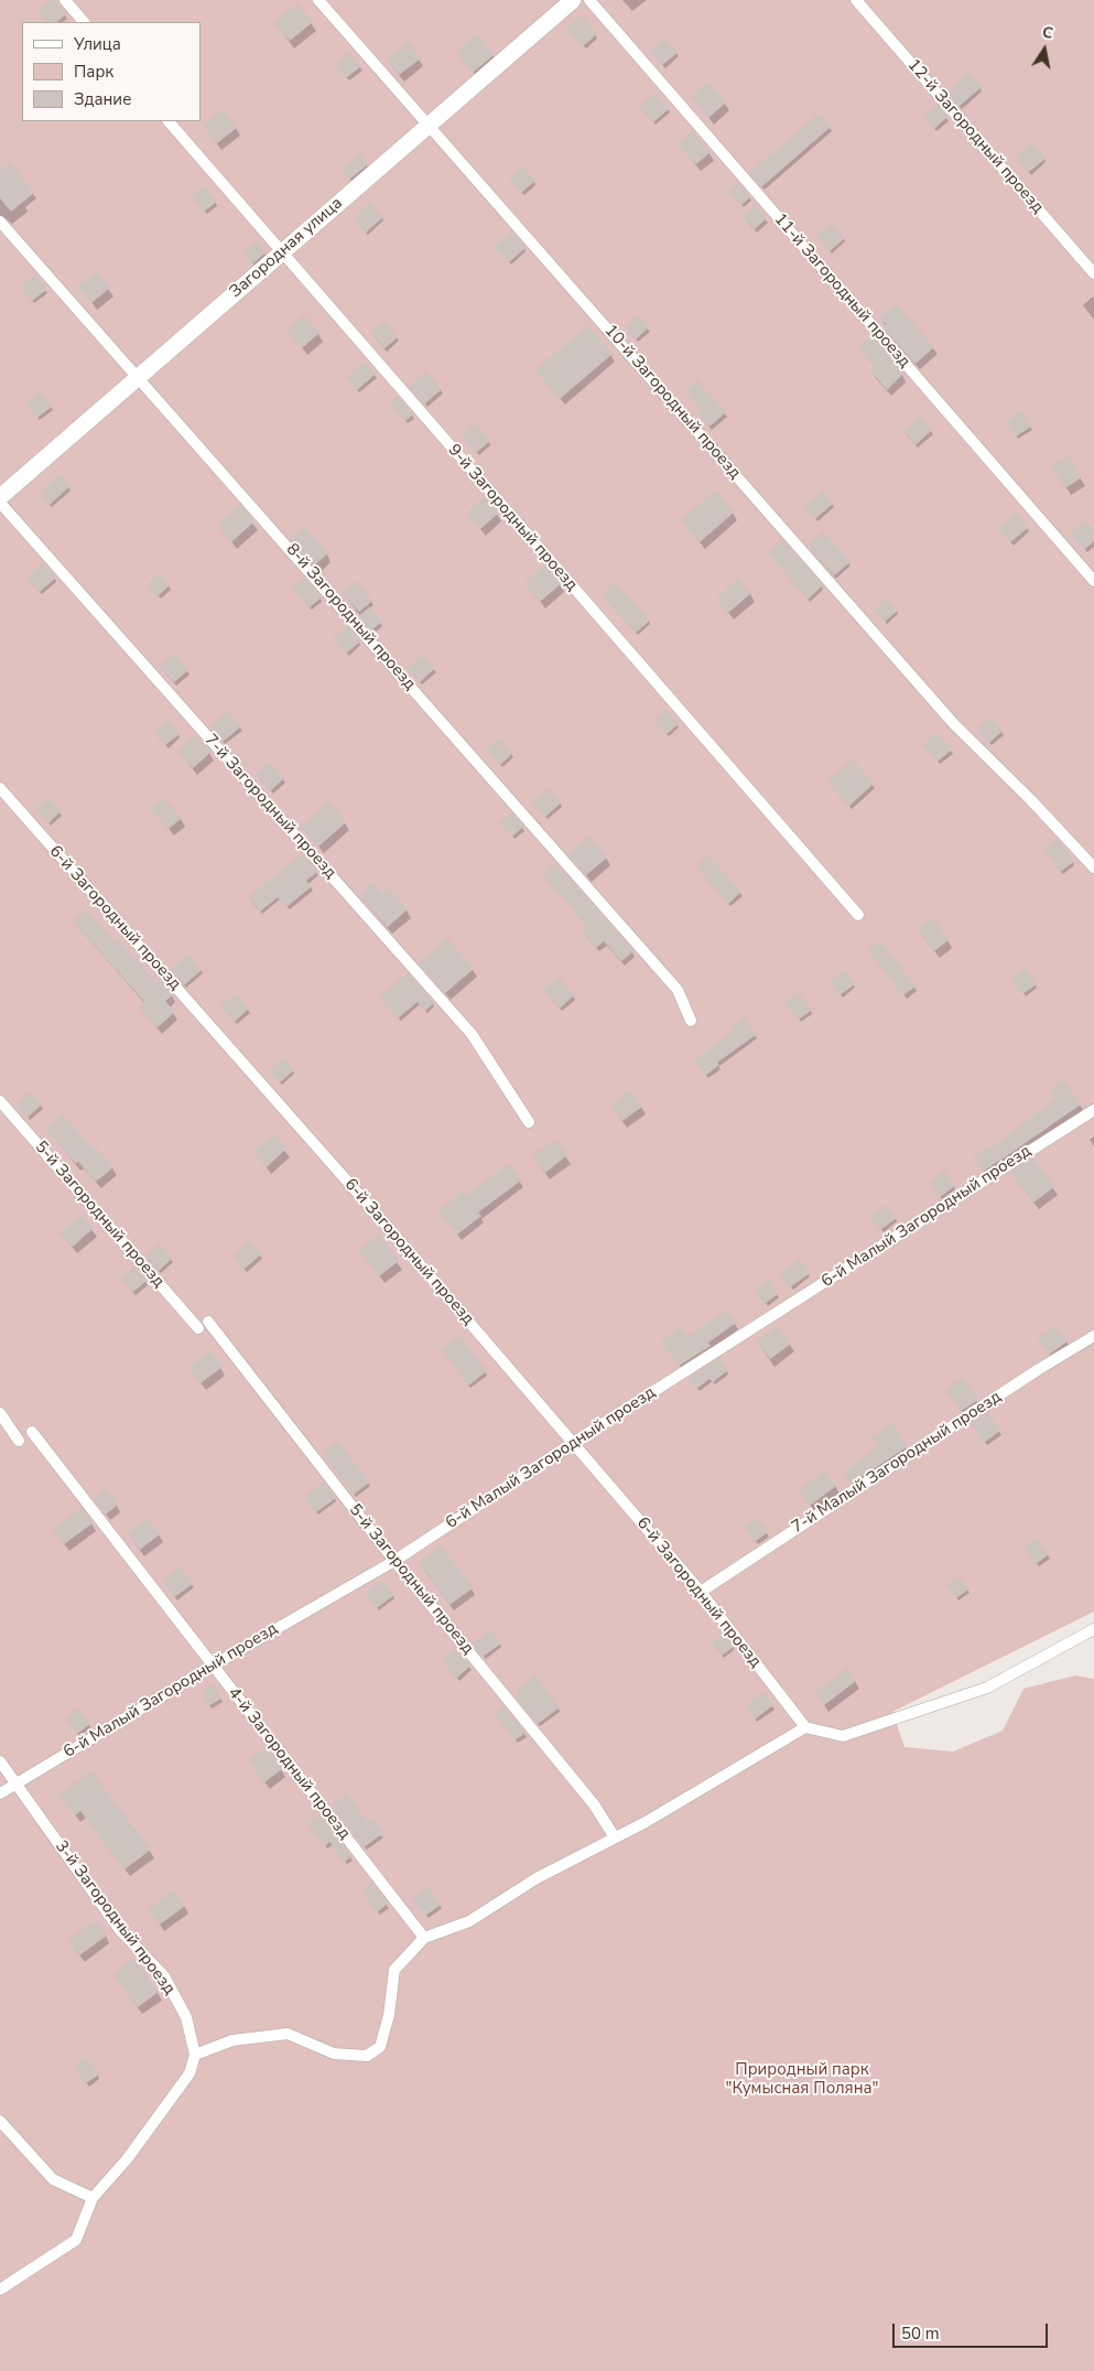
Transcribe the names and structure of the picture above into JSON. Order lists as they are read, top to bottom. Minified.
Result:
{"streets":{"street":["Загородная улица"],"lane":["12-й Загородный проезд","11-й Загородный проезд","10-й Загородный проезд","9-й Загородный проезд","8-й Загородный проезд","7-й Загородный проезд","6-й Загородный проезд","5-й Загородный проезд","6-й Малый Загородный проезд","7-й Малый Загородный проезд","4-й Загородный проезд","3-й Загородный проезд"]},"crossings":[["Загородная улица","10-й Загородный проезд"],["Загородная улица","9-й Загородный проезд"],["Загородная улица","8-й Загородный проезд"],["6-й Загородный проезд","6-й Малый Загородный проезд"],["6-й Загородный проезд","7-й Малый Загородный проезд"],["5-й Загородный проезд","6-й Малый Загородный проезд"],["6-й Малый Загородный проезд","4-й Загородный проезд"],["6-й Малый Загородный проезд","3-й Загородный проезд"]],"parks":["Природный парк \"Кумысная Поляна\""],"legend":["Улица","Парк","Здание"],"scale_bar":"50 m","north":"top"}
